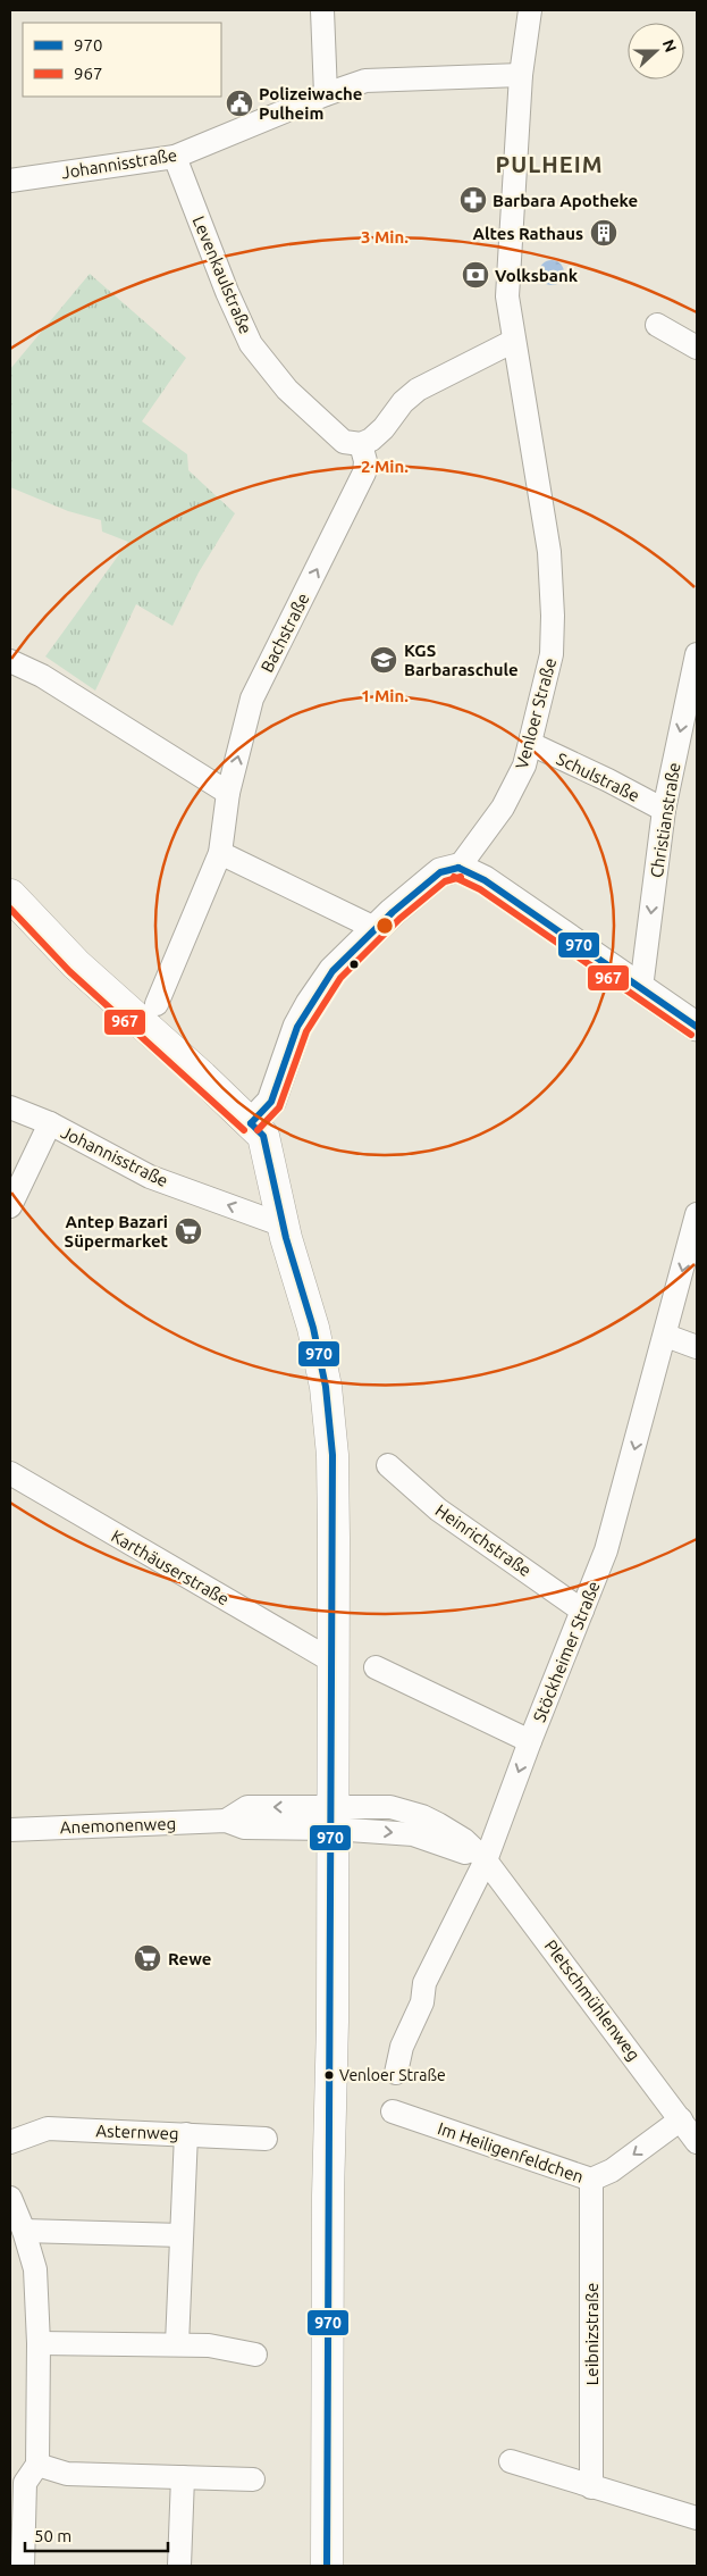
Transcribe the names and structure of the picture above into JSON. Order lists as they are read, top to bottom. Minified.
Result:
{"streets":{"street":["Johannisstraße","Levenkaulstraße","Bachstraße","Venloer Straße","Schulstraße","Christianstraße","Heinrichstraße","Karthäuserstraße","Stöckheimer Straße","Anemonenweg","Pletschmühlenweg","Asternweg","Im Heiligenfeldchen","Leibnizstraße"]},"crossings":[["Johannisstraße","Levenkaulstraße"],["Johannisstraße","Venloer Straße"],["Levenkaulstraße","Bachstraße"],["Venloer Straße","Schulstraße"],["Schulstraße","Christianstraße"],["Heinrichstraße","Stöckheimer Straße"],["Stöckheimer Straße","Pletschmühlenweg"],["Pletschmühlenweg","Im Heiligenfeldchen"],["Im Heiligenfeldchen","Leibnizstraße"]],"one_way":["Bachstraße","Christianstraße","Stöckheimer Straße"],"districts":["PULHEIM"],"places":{"public building":["Polizeiwache Pulheim"],"pharmacy":["Barbara Apotheke"],"building":["Altes Rathaus"],"bank":["Volksbank"],"school or university":["KGS Barbaraschule"],"supermarket":["Antep Bazari Süpermarket","Rewe"],"other":["Venloer Straße"]},"lines":["transit line 970","transit line 967"],"legend":["970","967"],"scale_bar":"50 m","north":"right","rings":["3 Min.","2 Min.","1 Min."]}
